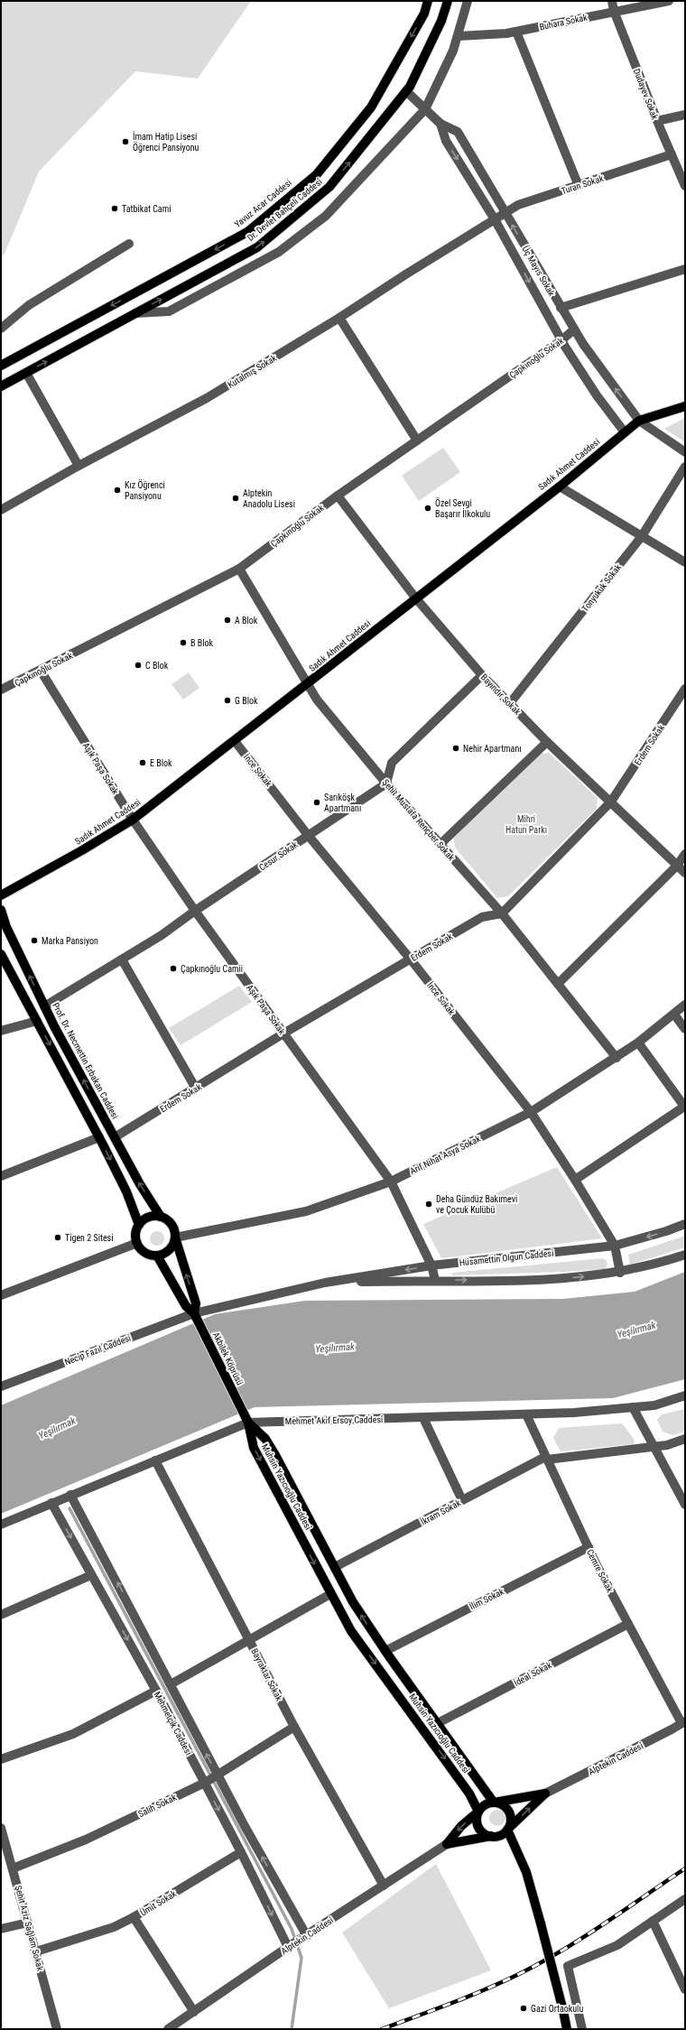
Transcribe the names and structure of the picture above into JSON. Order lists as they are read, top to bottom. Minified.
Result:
{"streets":{"main road":["Yavuz Acar Caddesi","Dr. Devlet Bahçeli Caddesi","Sadık Ahmet Caddesi","Prof. Dr. Necmettin Erbakan Caddesi","Akbilek Köprüsü","Muhsin Yazıcıoğlu Caddesi"],"street":["Buhara Sokak","Dudayev Sokak","Turan Sokak","Üç Mayıs Sokak","Çapkınoğlu Sokak","Kutalmış Sokak","Tonyukuk Sokak","Bayındır Sokak","Erdem Sokak","Aşık Paşa Sokak","İnce Sokak","Şehit Mustafa Rençber Sokak","Cesur Sokak","Arif Nihat Asya Sokak","Hüsamettin Olgun Caddesi","Necip Fazıl Caddesi","Mehmet Akif Ersoy Caddesi","İkram Sokak","Cemre Sokak","İlim Sokak","İdeal Sokak","Bayraktar Sokak","Mehmetçik Caddesi","Alptekin Caddesi","Salih Sokak","Ümit Sokak","Şehit Aziz Sağlam Sokak"]},"crossings":[["Buhara Sokak","Dudayev Sokak"],["Dudayev Sokak","Turan Sokak"],["Turan Sokak","Üç Mayıs Sokak"],["Turan Sokak","Kutalmış Sokak"],["Dr. Devlet Bahçeli Caddesi","Üç Mayıs Sokak"],["Üç Mayıs Sokak","Çapkınoğlu Sokak"],["Üç Mayıs Sokak","Kutalmış Sokak"],["Üç Mayıs Sokak","Sadık Ahmet Caddesi"],["Çapkınoğlu Sokak","Bayındır Sokak"],["Çapkınoğlu Sokak","Aşık Paşa Sokak"],["Çapkınoğlu Sokak","Şehit Mustafa Rençber Sokak"],["Sadık Ahmet Caddesi","Bayındır Sokak"],["Sadık Ahmet Caddesi","Aşık Paşa Sokak"],["Sadık Ahmet Caddesi","İnce Sokak"],["Sadık Ahmet Caddesi","Şehit Mustafa Rençber Sokak"],["Tonyukuk Sokak","Bayındır Sokak"],["Bayındır Sokak","Erdem Sokak"],["Erdem Sokak","Aşık Paşa Sokak"],["Erdem Sokak","İnce Sokak"],["Erdem Sokak","Şehit Mustafa Rençber Sokak"],["Erdem Sokak","Prof. Dr. Necmettin Erbakan Caddesi"],["Aşık Paşa Sokak","Cesur Sokak"],["Aşık Paşa Sokak","Arif Nihat Asya Sokak"],["Aşık Paşa Sokak","Hüsamettin Olgun Caddesi"],["İnce Sokak","Cesur Sokak"],["İnce Sokak","Arif Nihat Asya Sokak"],["İnce Sokak","Hüsamettin Olgun Caddesi"],["Şehit Mustafa Rençber Sokak","Cesur Sokak"],["Şehit Mustafa Rençber Sokak","Arif Nihat Asya Sokak"],["Cesur Sokak","Prof. Dr. Necmettin Erbakan Caddesi"],["Prof. Dr. Necmettin Erbakan Caddesi","Arif Nihat Asya Sokak"],["Hüsamettin Olgun Caddesi","Necip Fazıl Caddesi"],["Hüsamettin Olgun Caddesi","Akbilek Köprüsü"],["Necip Fazıl Caddesi","Akbilek Köprüsü"],["Akbilek Köprüsü","Mehmet Akif Ersoy Caddesi"],["Akbilek Köprüsü","Muhsin Yazıcıoğlu Caddesi"],["Mehmet Akif Ersoy Caddesi","Muhsin Yazıcıoğlu Caddesi"],["Mehmet Akif Ersoy Caddesi","Cemre Sokak"],["Mehmet Akif Ersoy Caddesi","Bayraktar Sokak"],["Mehmet Akif Ersoy Caddesi","Mehmetçik Caddesi"],["Muhsin Yazıcıoğlu Caddesi","İkram Sokak"],["Muhsin Yazıcıoğlu Caddesi","İlim Sokak"],["Muhsin Yazıcıoğlu Caddesi","İdeal Sokak"],["İkram Sokak","Cemre Sokak"],["Cemre Sokak","İlim Sokak"],["Cemre Sokak","İdeal Sokak"],["Cemre Sokak","Alptekin Caddesi"],["Bayraktar Sokak","Alptekin Caddesi"],["Bayraktar Sokak","Salih Sokak"],["Mehmetçik Caddesi","Alptekin Caddesi"],["Mehmetçik Caddesi","Salih Sokak"],["Mehmetçik Caddesi","Ümit Sokak"],["Alptekin Caddesi","Ümit Sokak"],["Salih Sokak","Şehit Aziz Sağlam Sokak"]],"one_way":["Yavuz Acar Caddesi","Dr. Devlet Bahçeli Caddesi"],"water":["Yeşilırmak"],"parks":["Mihri Hatun Parkı"],"places":["İmam Hatip Lisesi Öğrenci Pansiyonu","Tatbikat Cami","Kız Öğrenci Pansiyonu","Alptekin Anadolu Lisesi","Özel Sevgi Başarır İlkokulu","A Blok","B Blok","C Blok","G Blok","Nehir Apartmanı","E Blok","Sarıköşk Apartmanı","Marka Pansiyon","Çapkınoğlu Camii","Deha Gündüz Bakımevi ve Çocuk Kulübü","Tigen 2 Sitesi","Gazi Ortaokulu"]}
